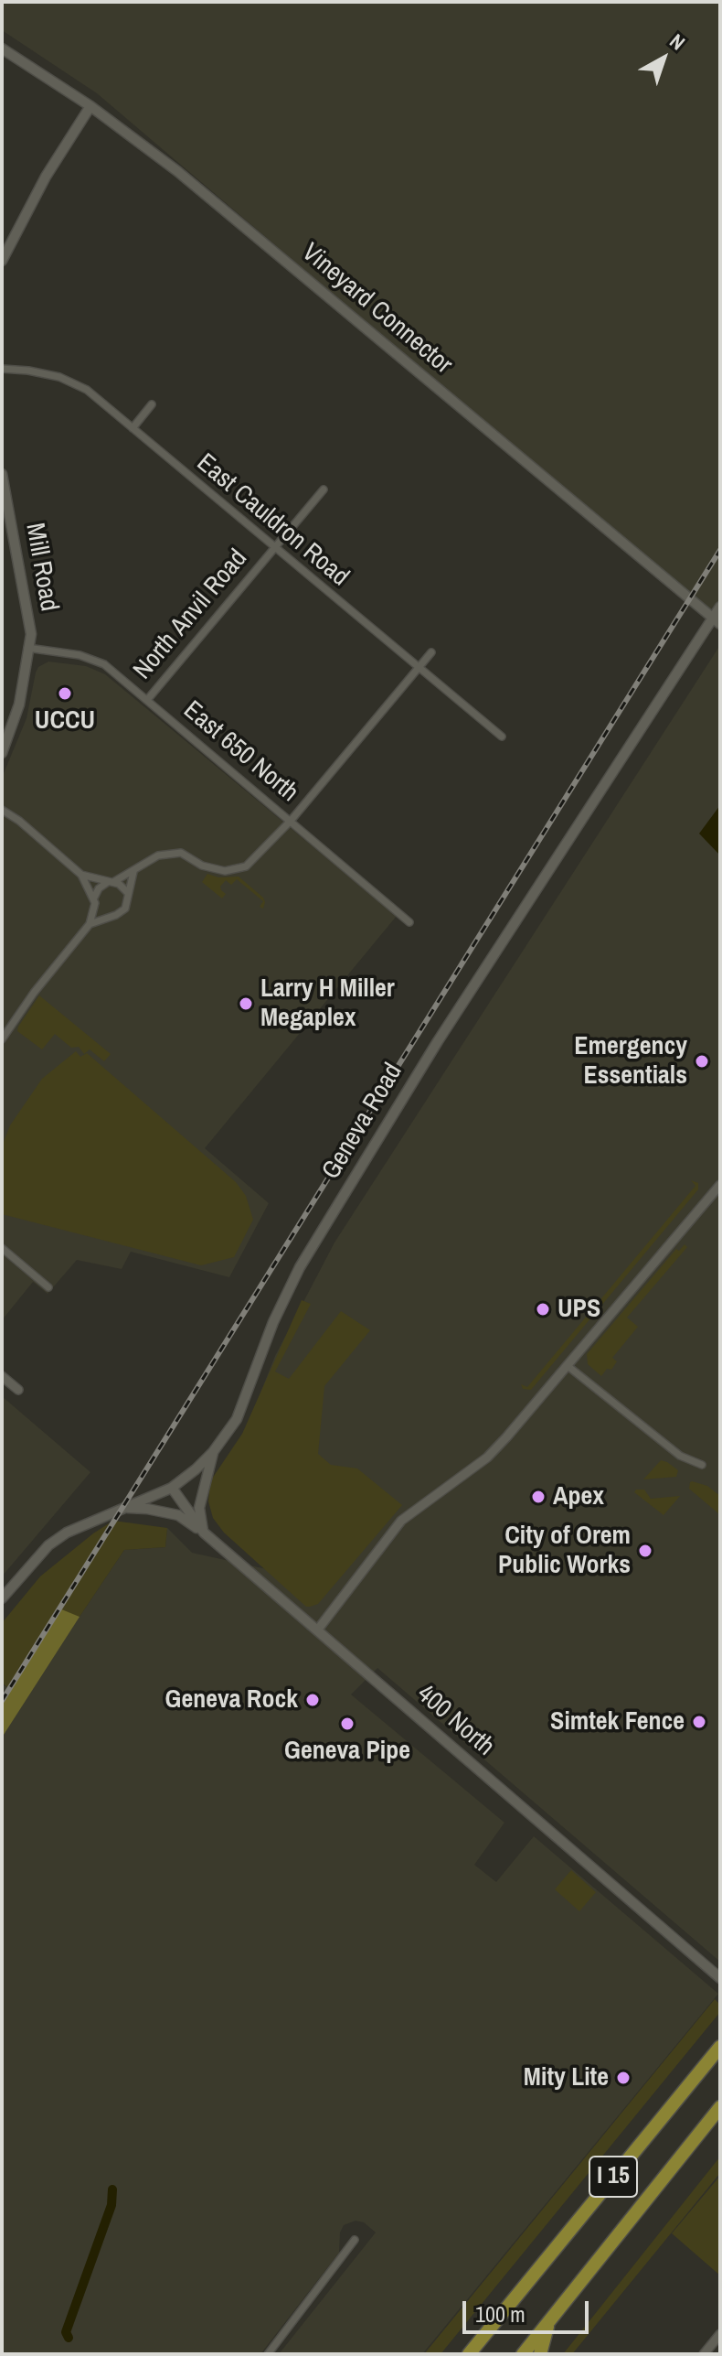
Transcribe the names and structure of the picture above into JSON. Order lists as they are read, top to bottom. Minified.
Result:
{"streets":{"highway":["I 15"],"main road":["Vineyard Connector","Mill Road","Geneva Road","400 North"],"street":["East Cauldron Road","North Anvil Road","East 650 North"]},"crossings":[["Vineyard Connector","Geneva Road"],["East Cauldron Road","North Anvil Road"],["Mill Road","East 650 North"],["North Anvil Road","East 650 North"],["Geneva Road","400 North"]],"places":["UCCU","Larry H Miller Megaplex","Emergency Essentials","UPS","Apex","City of Orem Public Works","Geneva Rock","Simtek Fence","Geneva Pipe","Mity Lite"],"scale_bar":"100 m","north":"top right"}
